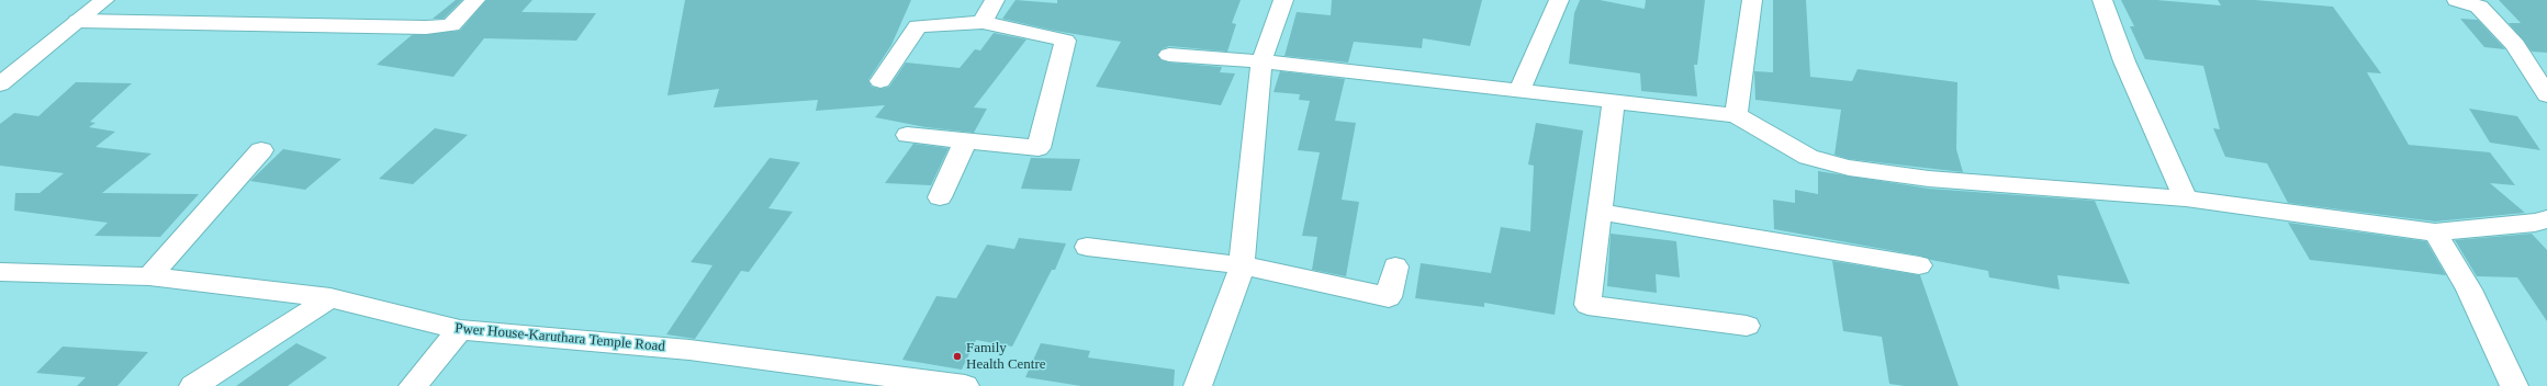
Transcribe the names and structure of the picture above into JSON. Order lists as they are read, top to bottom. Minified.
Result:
{"streets":{"street":["Pwer House-Karuthara Temple Road"]},"places":["Family Health Centre"]}
